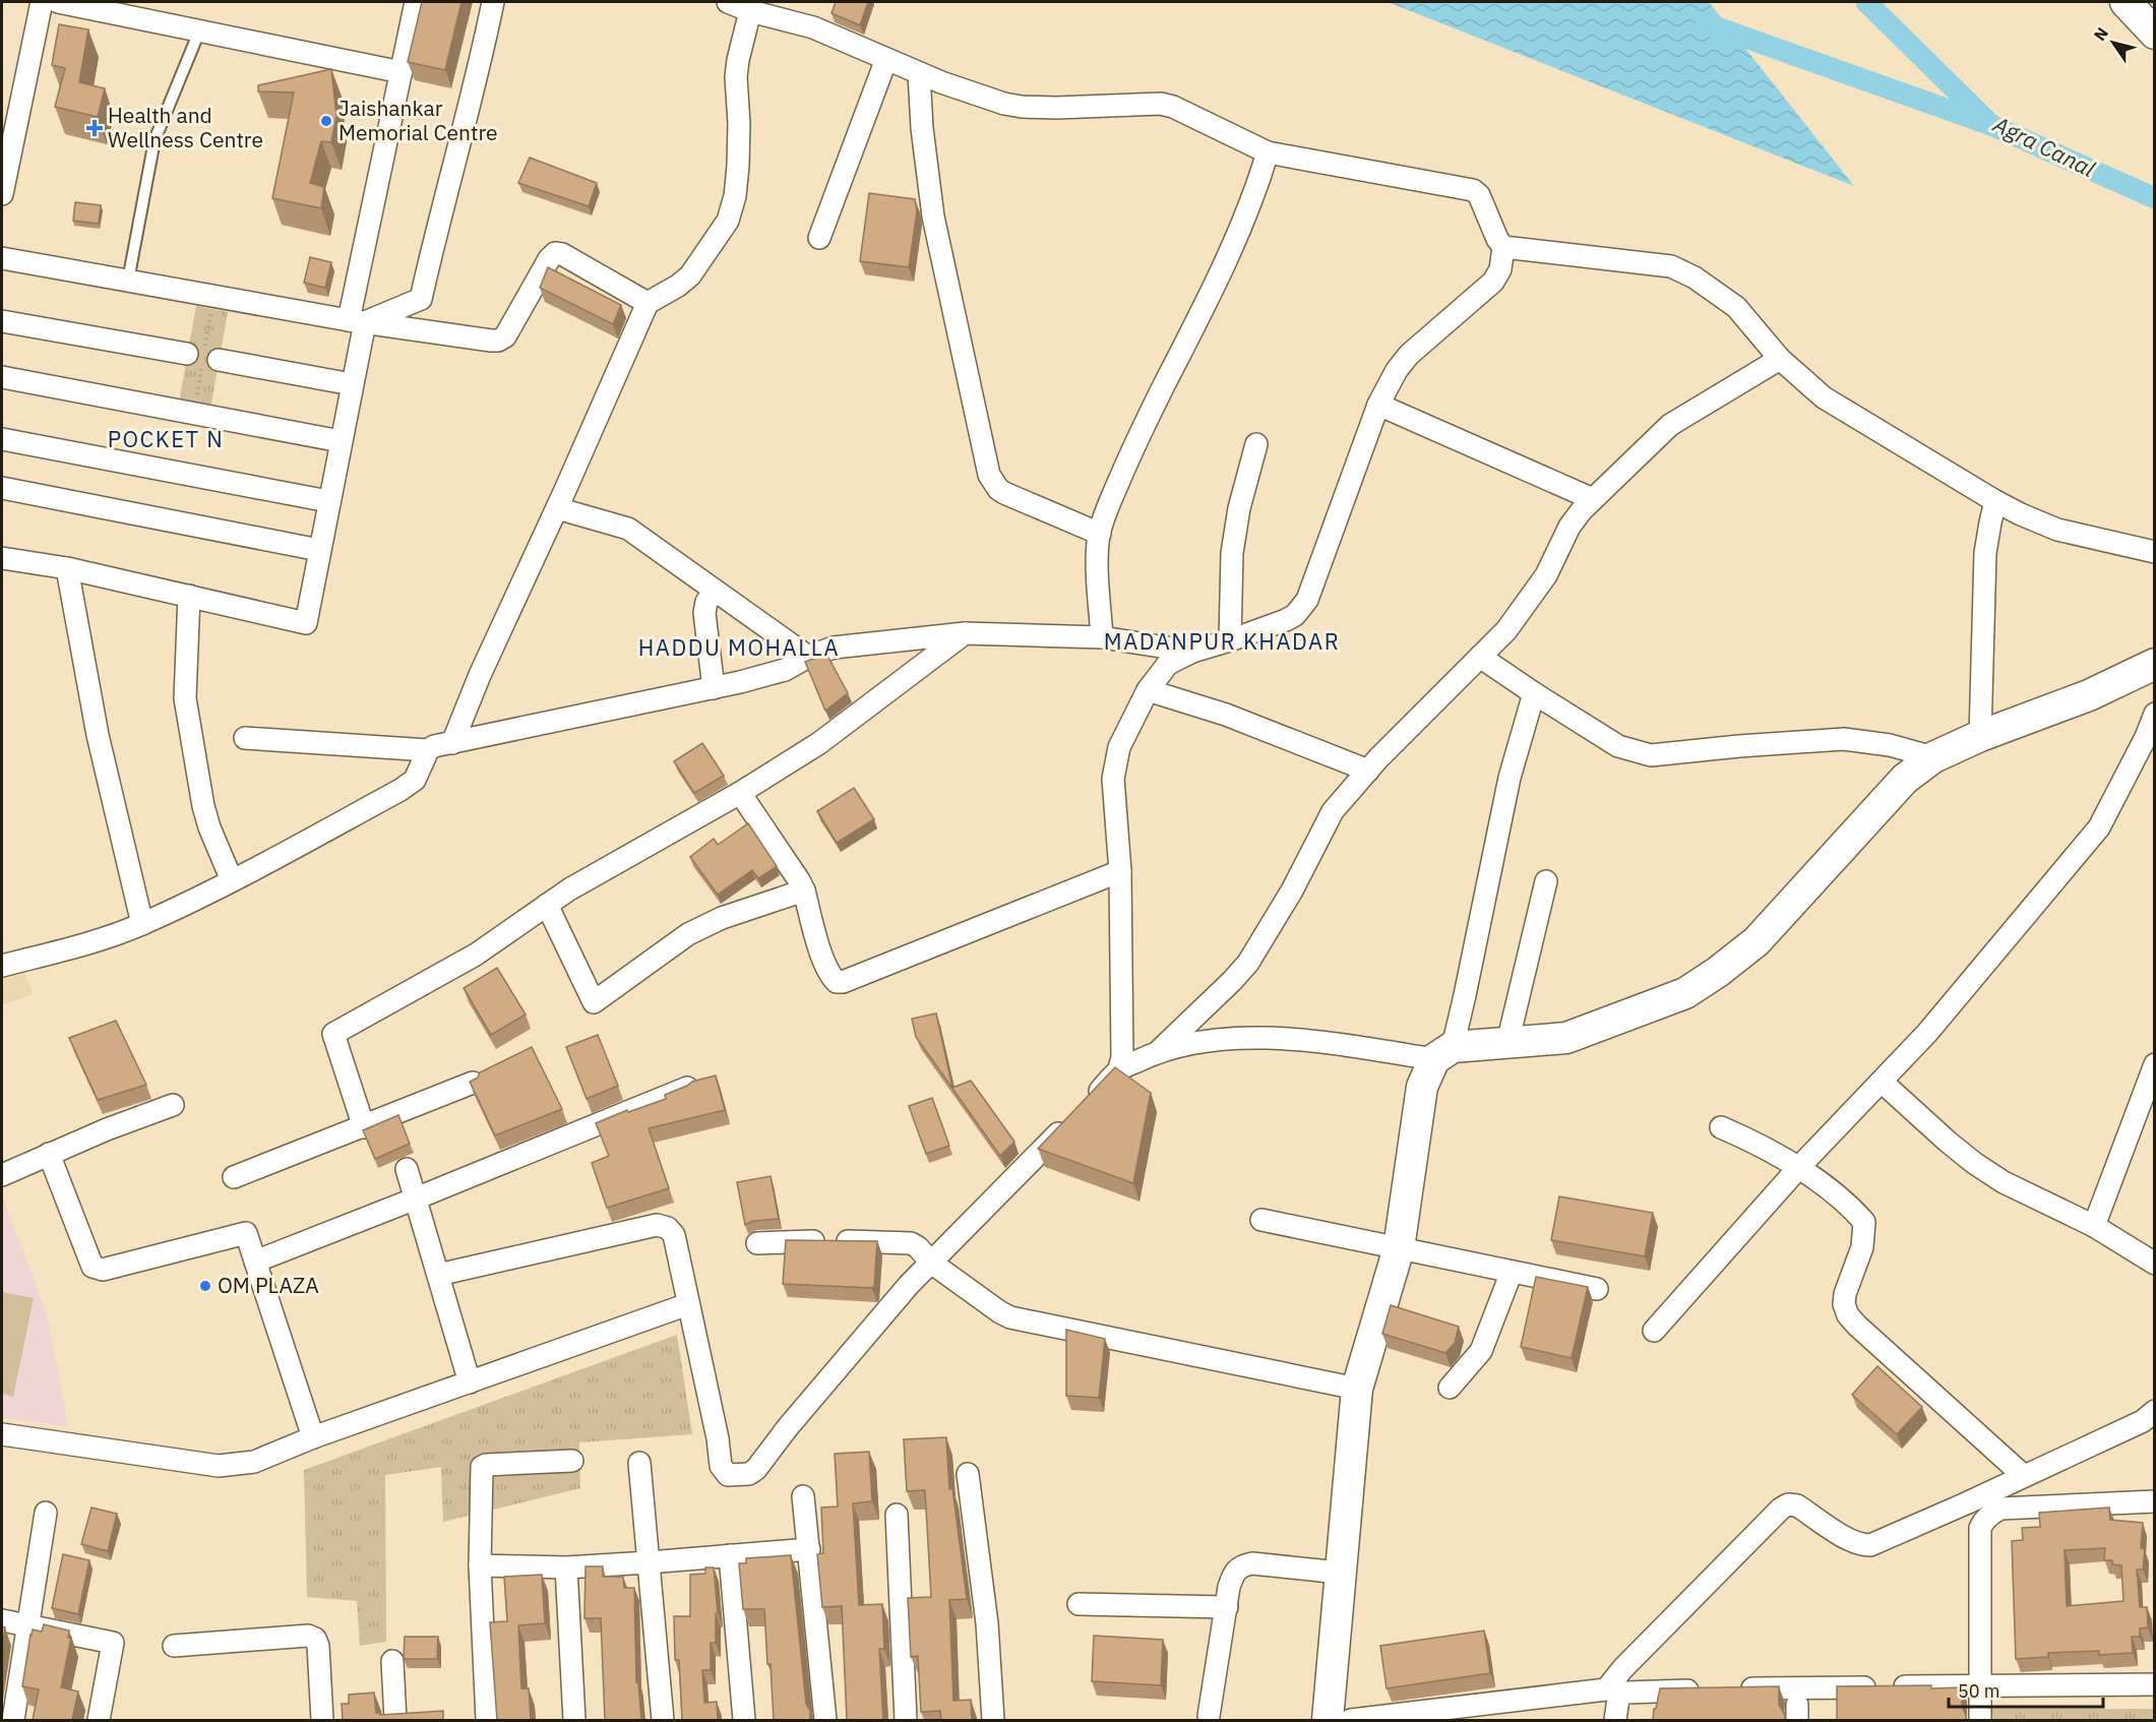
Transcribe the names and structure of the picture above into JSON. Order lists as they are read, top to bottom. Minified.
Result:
{"districts":["POCKET N","MADANPUR KHADAR","HADDU MOHALLA"],"water":["Agra Canal"],"places":{"other":["Jaishankar Memorial Centre","OM PLAZA"],"health":["Health and Wellness Centre"]},"scale_bar":"50 m","north":"top left"}
